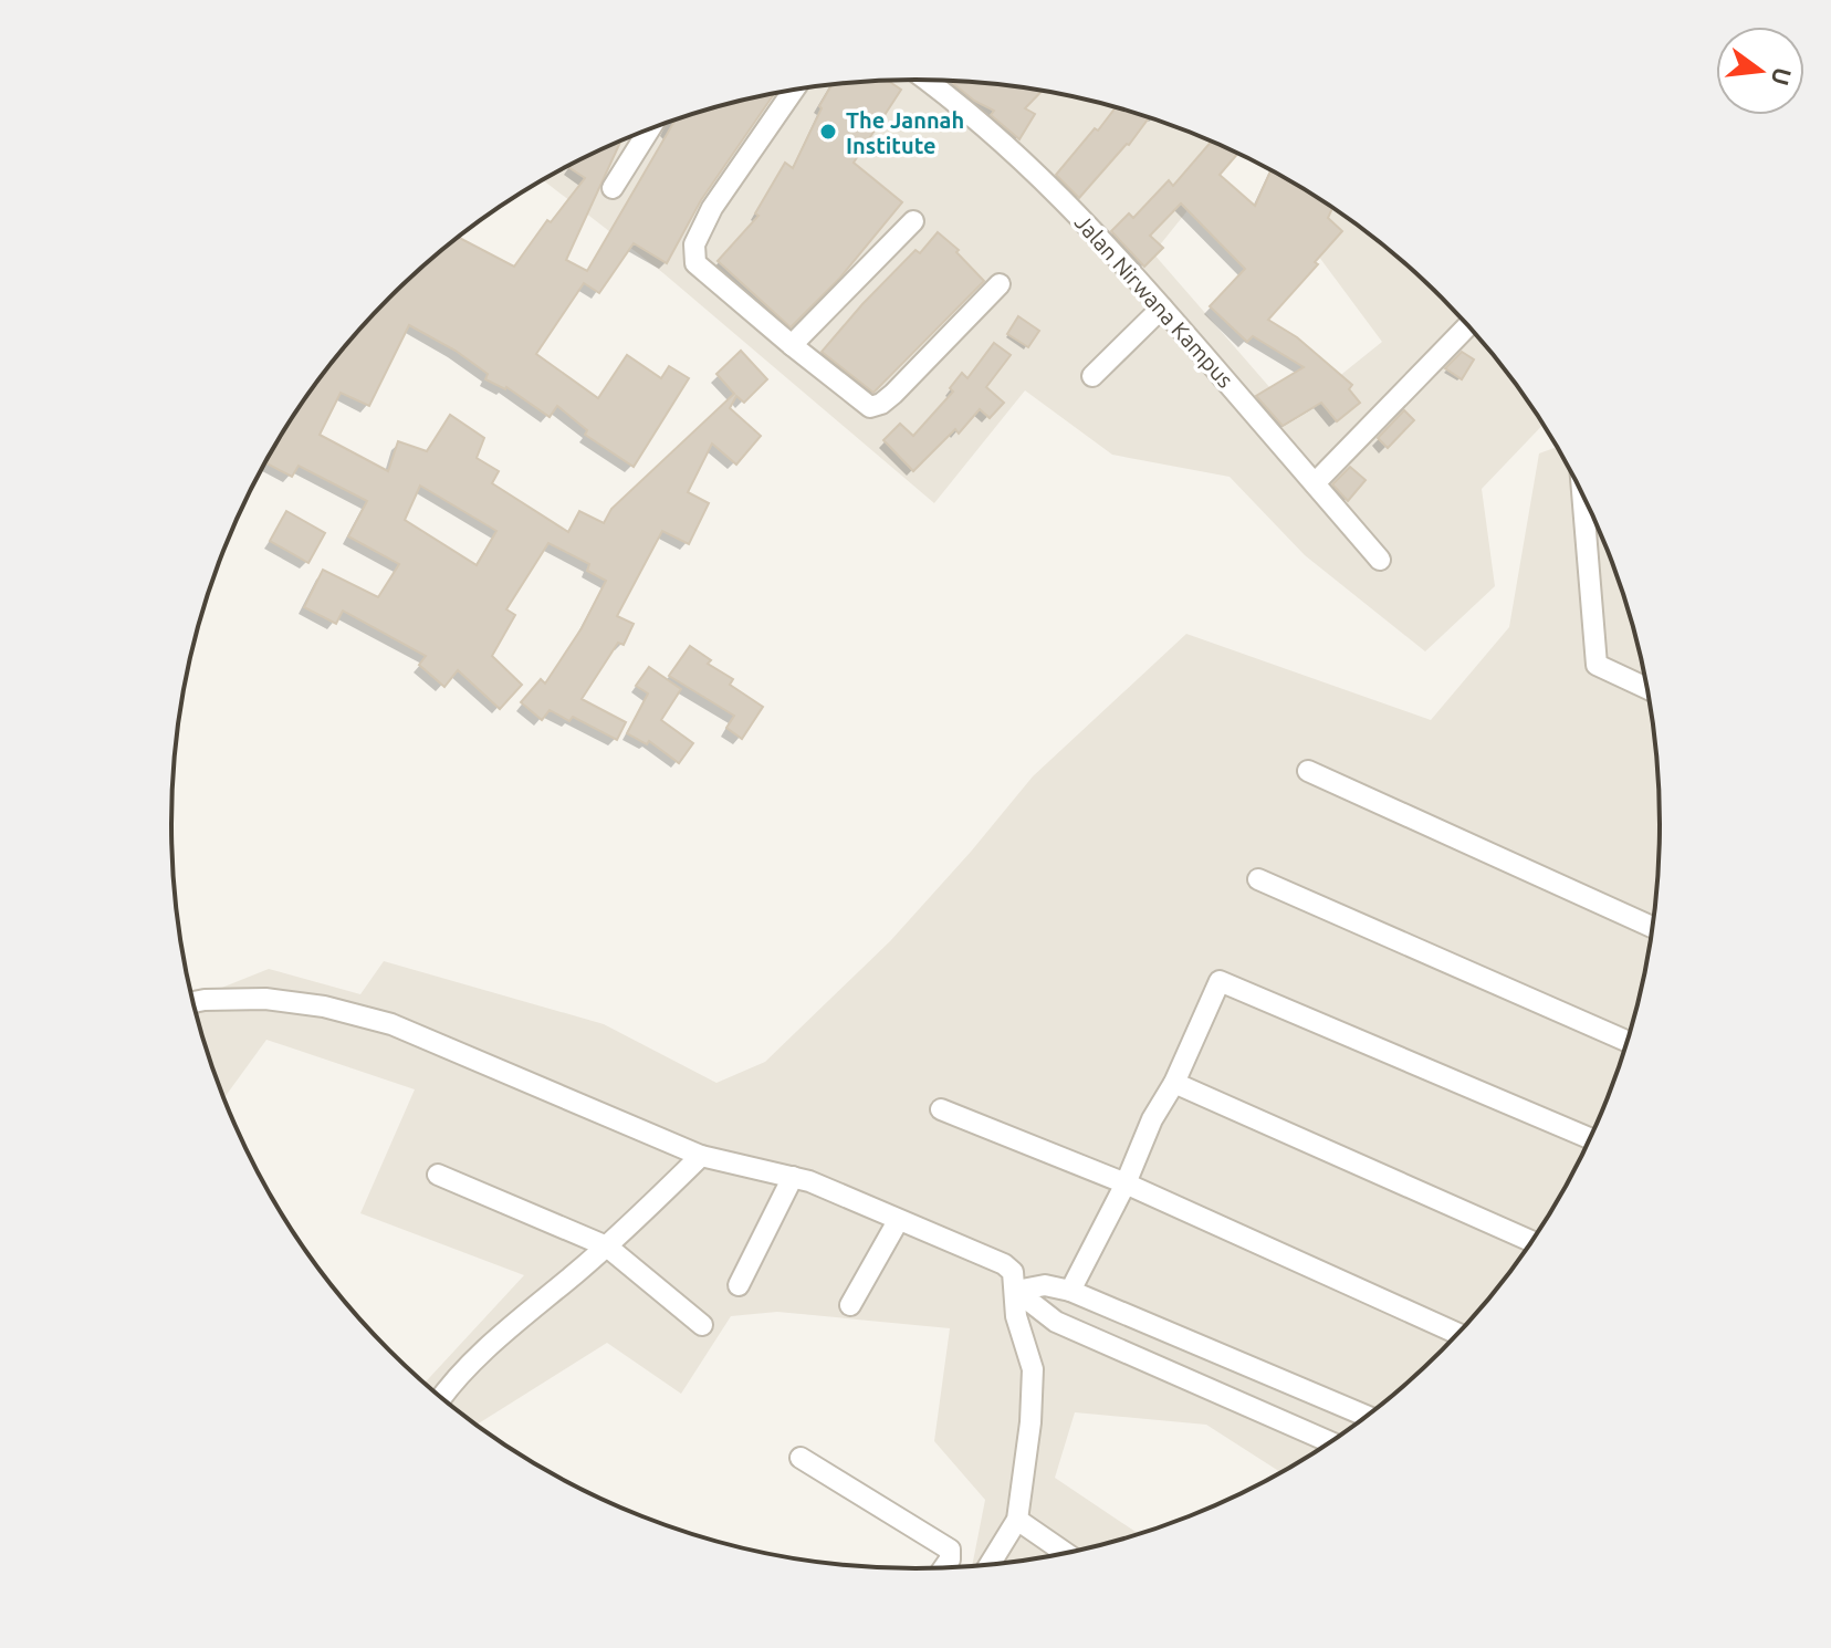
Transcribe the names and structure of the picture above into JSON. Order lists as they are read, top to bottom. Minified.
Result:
{"streets":{"street":["Jalan Nirwana Kampus"]},"places":["The Jannah Institute"],"north":"right"}
